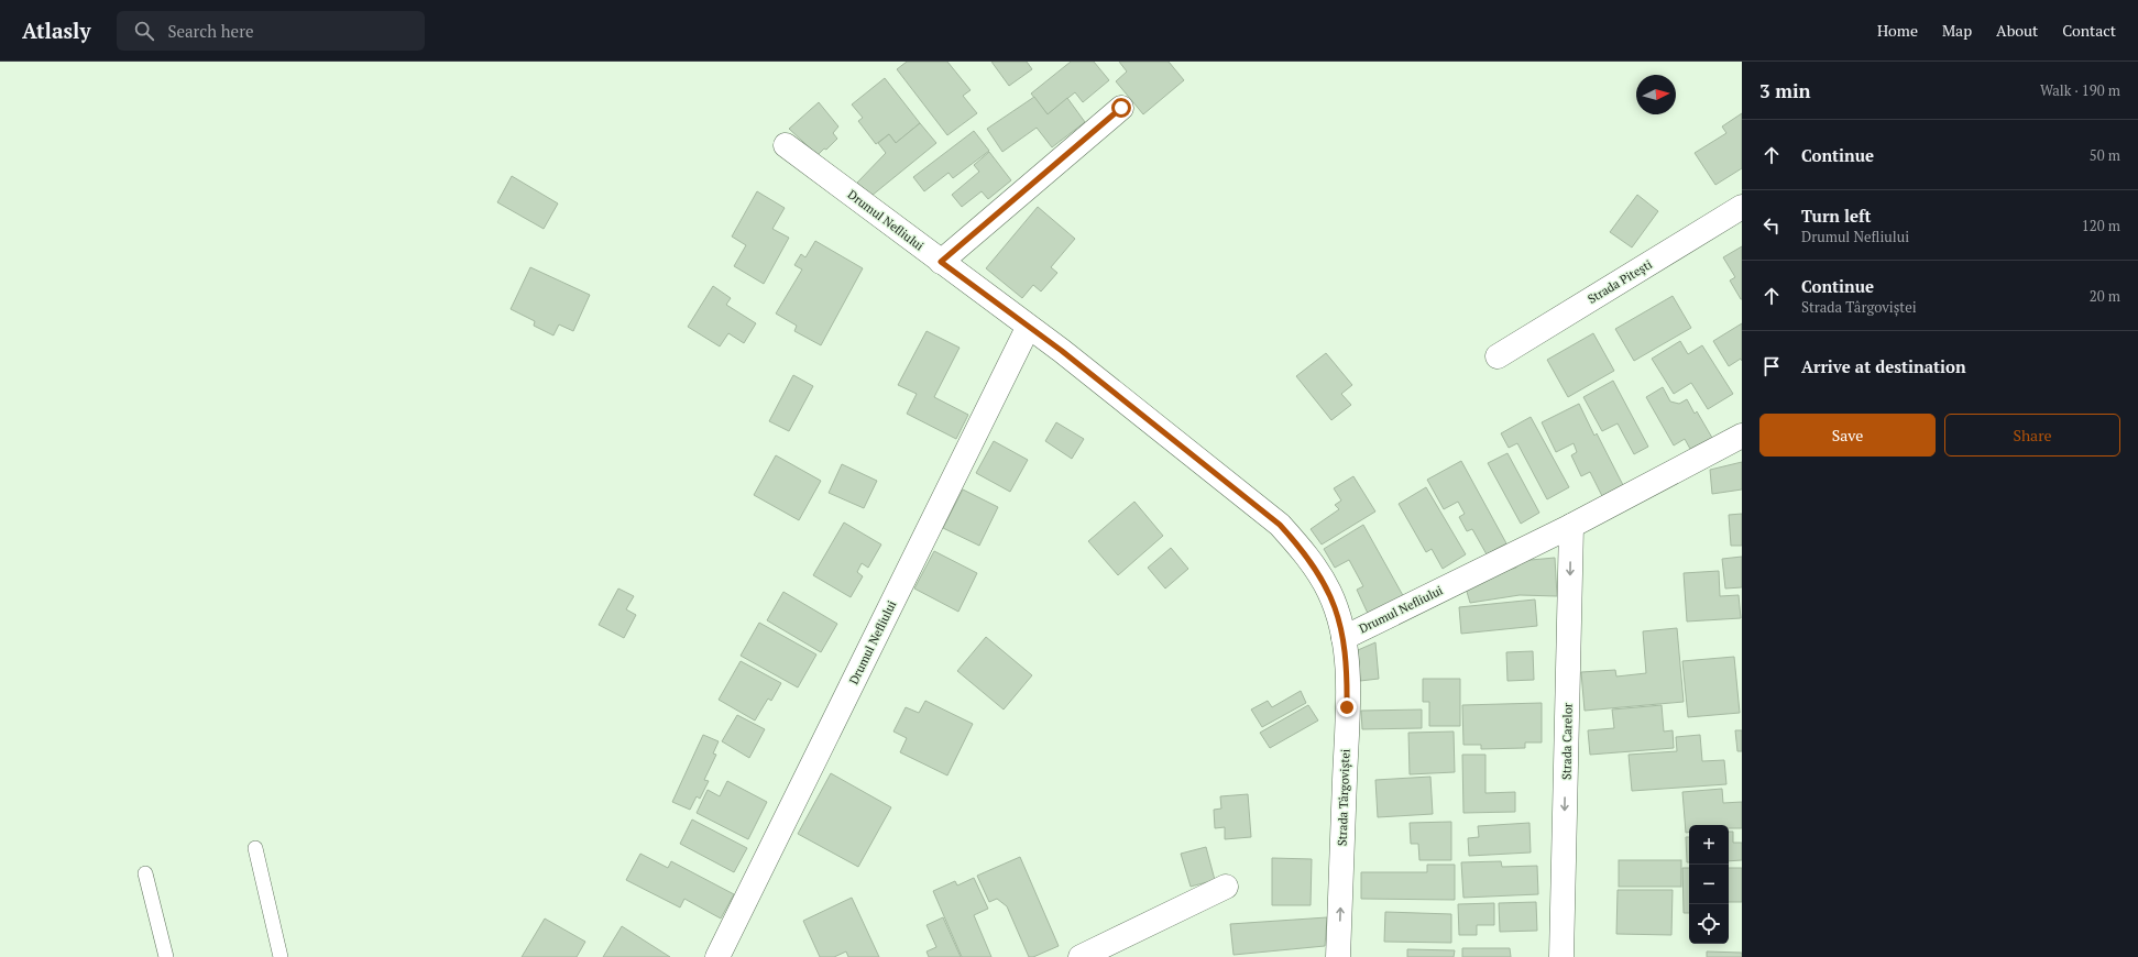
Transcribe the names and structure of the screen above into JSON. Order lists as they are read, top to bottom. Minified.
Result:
{"streets":{"street":["Drumul Nefliului","Strada Pitești","Strada Carelor","Strada Târgoviștei"]},"crossings":[["Drumul Nefliului","Strada Carelor"],["Drumul Nefliului","Strada Târgoviștei"]],"one_way":["Strada Carelor","Strada Târgoviștei"],"north":"right","page":{"header":"Atlasly","search":"Search here","nav":["Home","Map","About","Contact"],"heading":["3 min","Walk · 190 m"],"list":[["Continue","50 m"],["Turn left","Drumul Nefliului","120 m"],["Continue","Strada Târgoviștei","20 m"],"Arrive at destination"],"buttons":["Save","Share"],"map_buttons":["+","−"]}}
